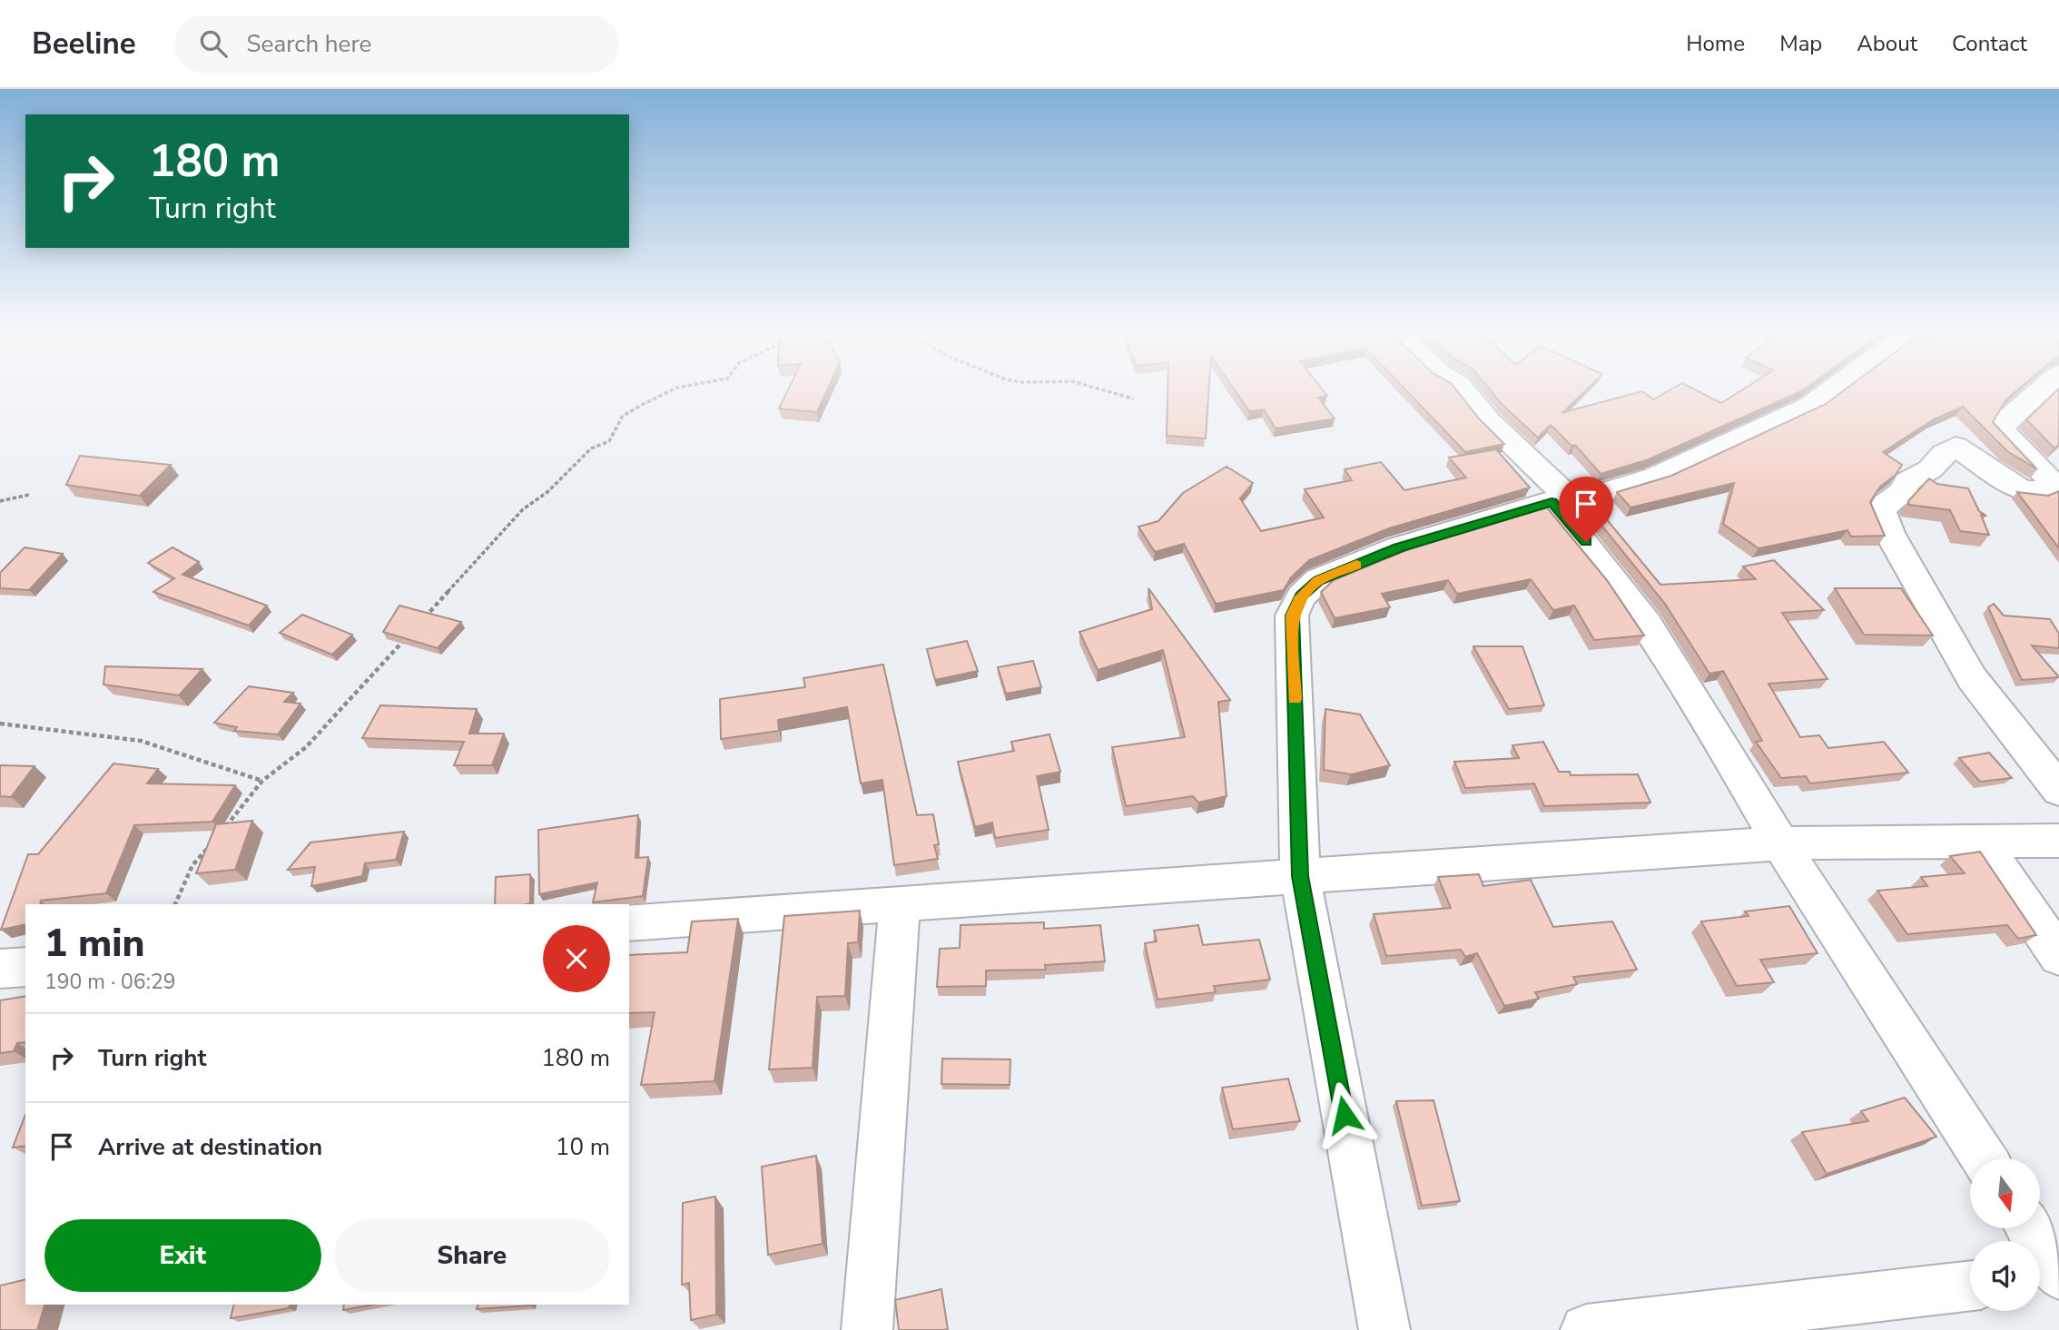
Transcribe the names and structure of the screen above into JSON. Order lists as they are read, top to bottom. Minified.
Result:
{"north":"bottom","page":{"header":"Beeline","search":"Search here","nav":["Home","Map","About","Contact"],"turn":["180 m","Turn right"],"heading":["1 min","190 m · 06:29"],"list":[{"name":"Turn right","value":"180 m"},{"name":"Arrive at destination","value":"10 m"}],"buttons":["Exit","Share"]}}
